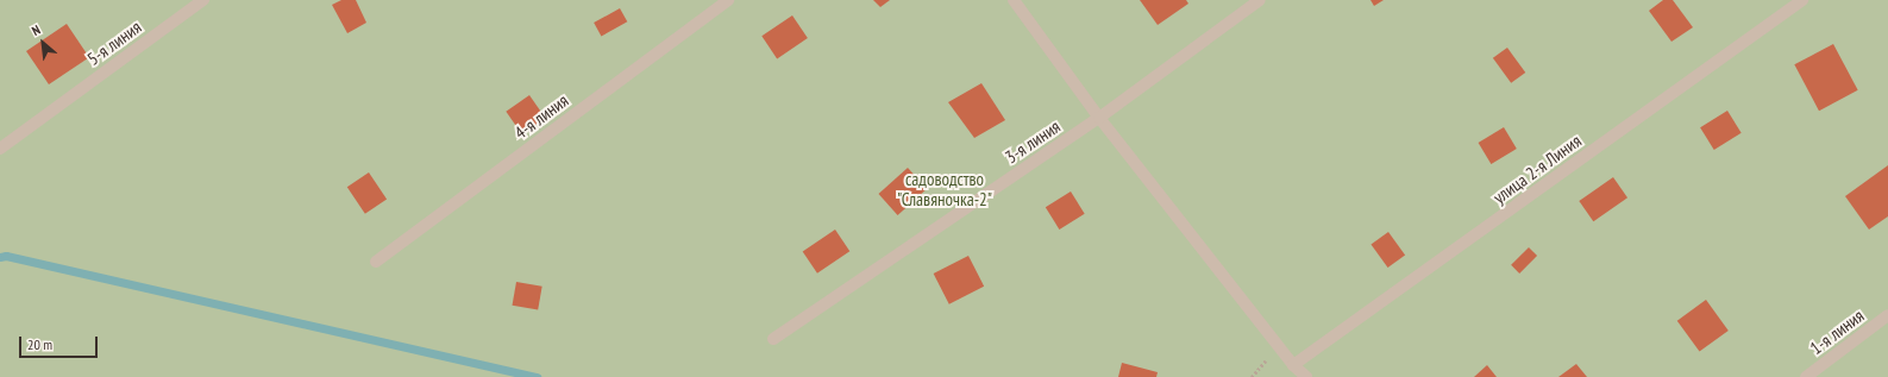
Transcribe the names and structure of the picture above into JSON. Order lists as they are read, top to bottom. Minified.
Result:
{"streets":{"street":["5-я линия","4-я линия","3-я линия","улица 2-я Линия","1-я линия"]},"parks":["садоводство \"Славяночка-2\""],"scale_bar":"20 m","north":"top left"}
